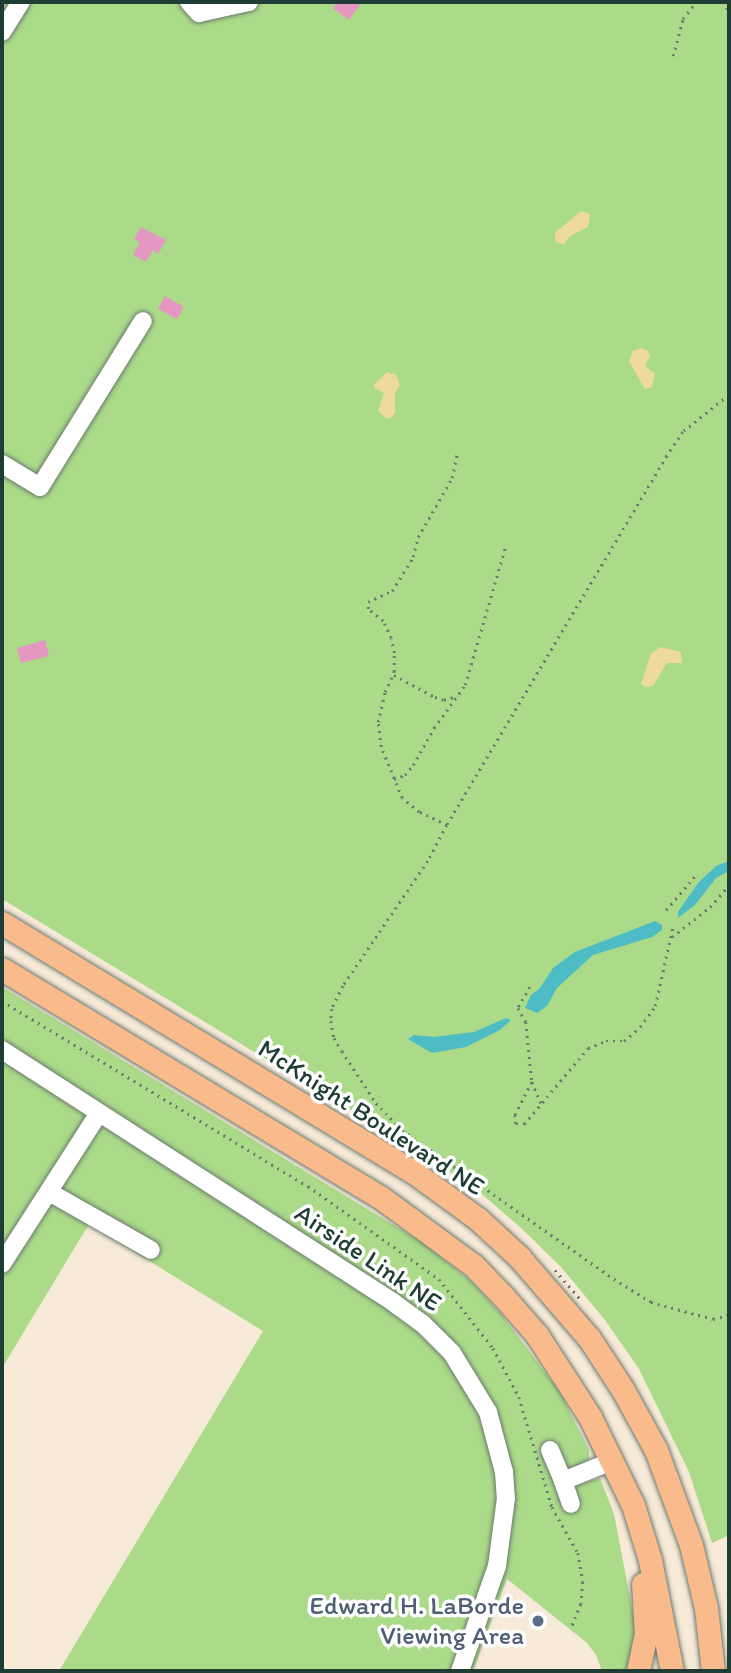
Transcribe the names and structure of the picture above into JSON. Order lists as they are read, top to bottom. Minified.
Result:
{"streets":{"main road":["McKnight Boulevard NE"],"street":["Airside Link NE"]},"places":["Edward H. LaBorde Viewing Area"]}
